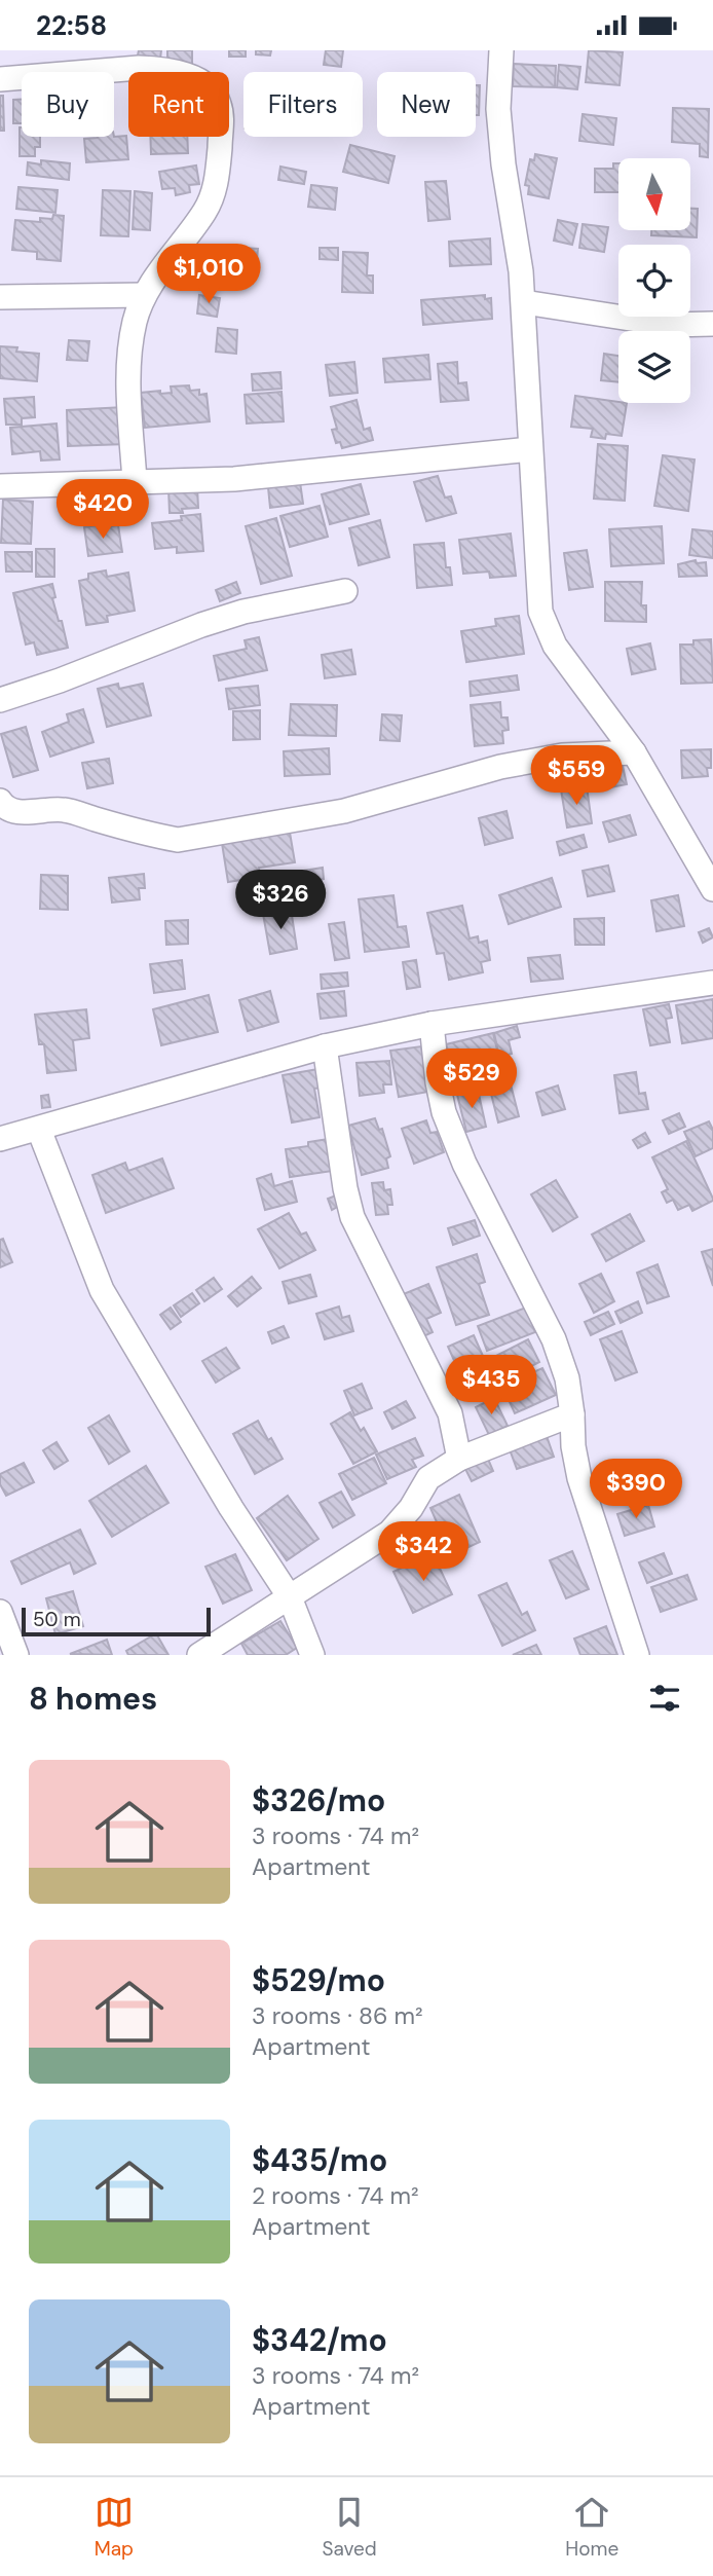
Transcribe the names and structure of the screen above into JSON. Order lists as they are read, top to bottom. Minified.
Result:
{"scale_bar":"50 m","north":"bottom","page":{"status":"22:58","chip":["Buy","Rent","Filters","New"],"price":["$1,010","$420","$559","$326","$529","$435","$390","$342"],"scale":"50 m","heading":"8 homes","list":[{"name":"$326/mo","note":"3 rooms · 74 m² · Apartment"},{"name":"$529/mo","note":"3 rooms · 86 m² · Apartment"},{"name":"$435/mo","note":"2 rooms · 74 m² · Apartment"},{"name":"$342/mo","note":"3 rooms · 74 m² · Apartment"}],"tabs":["Map","Saved","Home"]}}
